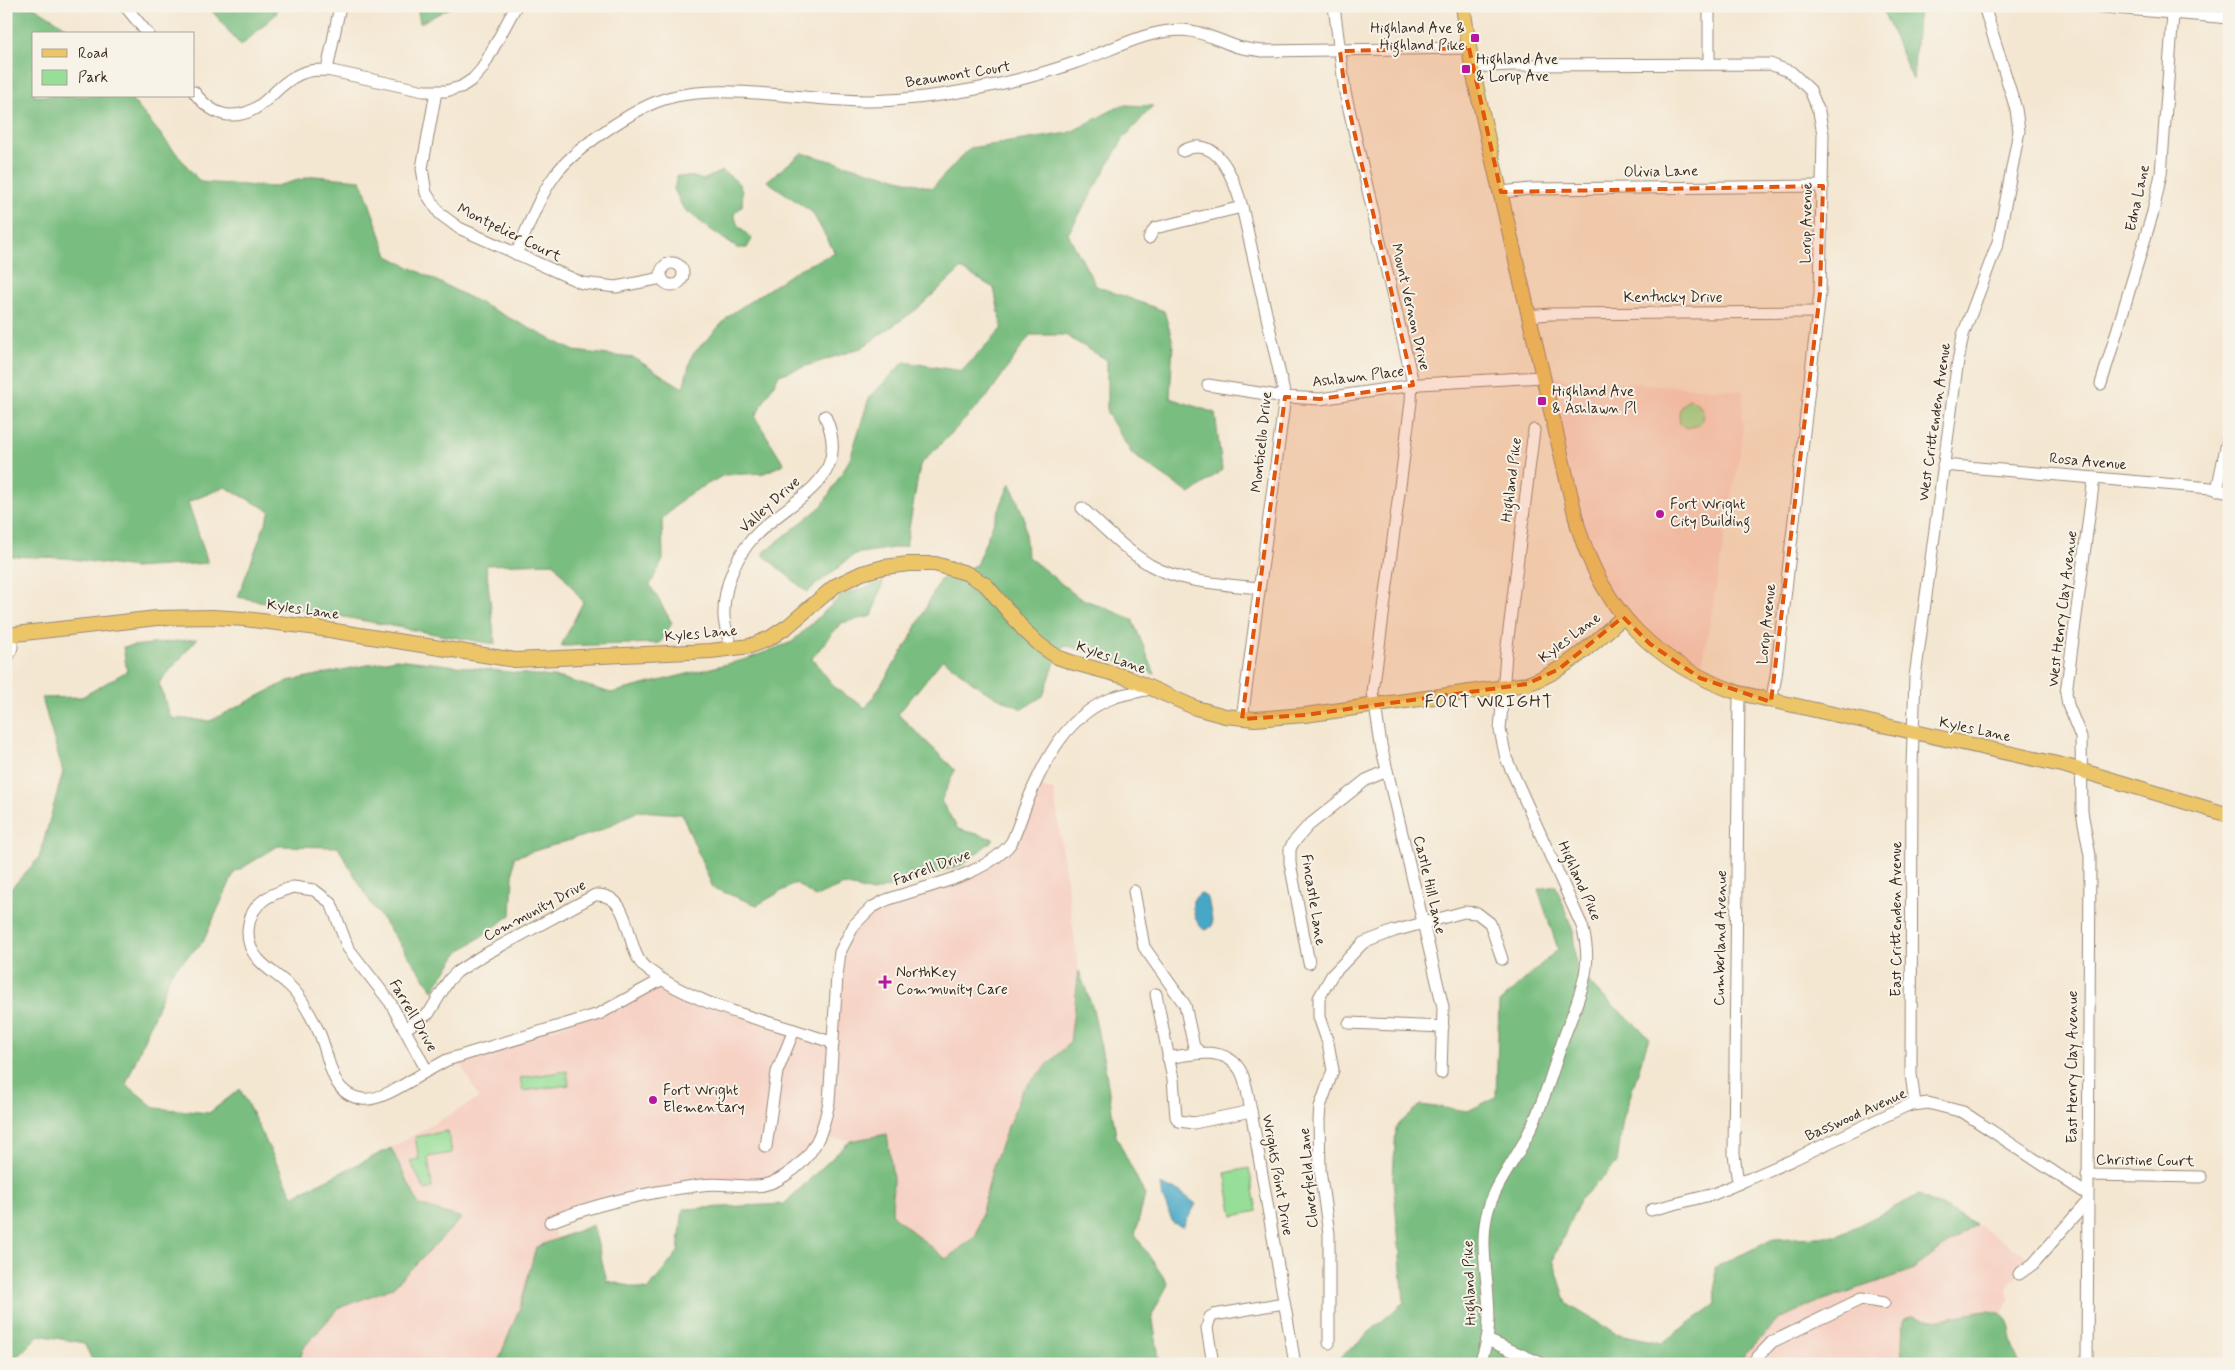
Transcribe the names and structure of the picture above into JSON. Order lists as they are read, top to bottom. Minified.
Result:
{"streets":{"main road":["Kyles Lane"],"street":["Beaumont Court","Olivia Lane","Edna Lane","Lorup Avenue","Montpelier Court","Kentucky Drive","Mount Vernon Drive","Ashlawn Place","West Crittenden Avenue","Monticello Drive","Rosa Avenue","Highland Pike","Valley Drive","West Henry Clay Avenue","Farrell Drive","Castle Hill Lane","Fincastle Lane","Community Drive","East Crittenden Avenue","Cumberland Avenue","East Henry Clay Avenue","Basswood Avenue","Christine Court","Wrights Point Drive","Cloverfield Lane"]},"crossings":[["Beaumont Court","Montpelier Court"],["Beaumont Court","Mount Vernon Drive"],["Olivia Lane","Lorup Avenue"],["Lorup Avenue","Kentucky Drive"],["Lorup Avenue","Kyles Lane"],["Mount Vernon Drive","Ashlawn Place"],["Mount Vernon Drive","Kyles Lane"],["Mount Vernon Drive","Castle Hill Lane"],["Ashlawn Place","Monticello Drive"],["West Crittenden Avenue","Rosa Avenue"],["West Crittenden Avenue","Kyles Lane"],["West Crittenden Avenue","East Crittenden Avenue"],["Monticello Drive","Kyles Lane"],["Rosa Avenue","West Henry Clay Avenue"],["Highland Pike","Kyles Lane"],["Valley Drive","Kyles Lane"],["West Henry Clay Avenue","Kyles Lane"],["West Henry Clay Avenue","East Henry Clay Avenue"],["Kyles Lane","Farrell Drive"],["Kyles Lane","Castle Hill Lane"],["Kyles Lane","East Crittenden Avenue"],["Kyles Lane","Cumberland Avenue"],["Kyles Lane","East Henry Clay Avenue"],["Farrell Drive","Community Drive"],["Castle Hill Lane","Fincastle Lane"],["Castle Hill Lane","Cloverfield Lane"],["East Crittenden Avenue","Basswood Avenue"],["Cumberland Avenue","Basswood Avenue"],["East Henry Clay Avenue","Basswood Avenue"],["East Henry Clay Avenue","Christine Court"]],"districts":["FORT WRIGHT"],"places":{"transit":["Highland Ave & Highland Pike","Highland Ave & Lorup Ave","Highland Ave & Ashlawn Pl"],"other":["Fort Wright City Building","Fort Wright Elementary"],"health":["NorthKey Community Care"]},"legend":["Road","Park"]}
